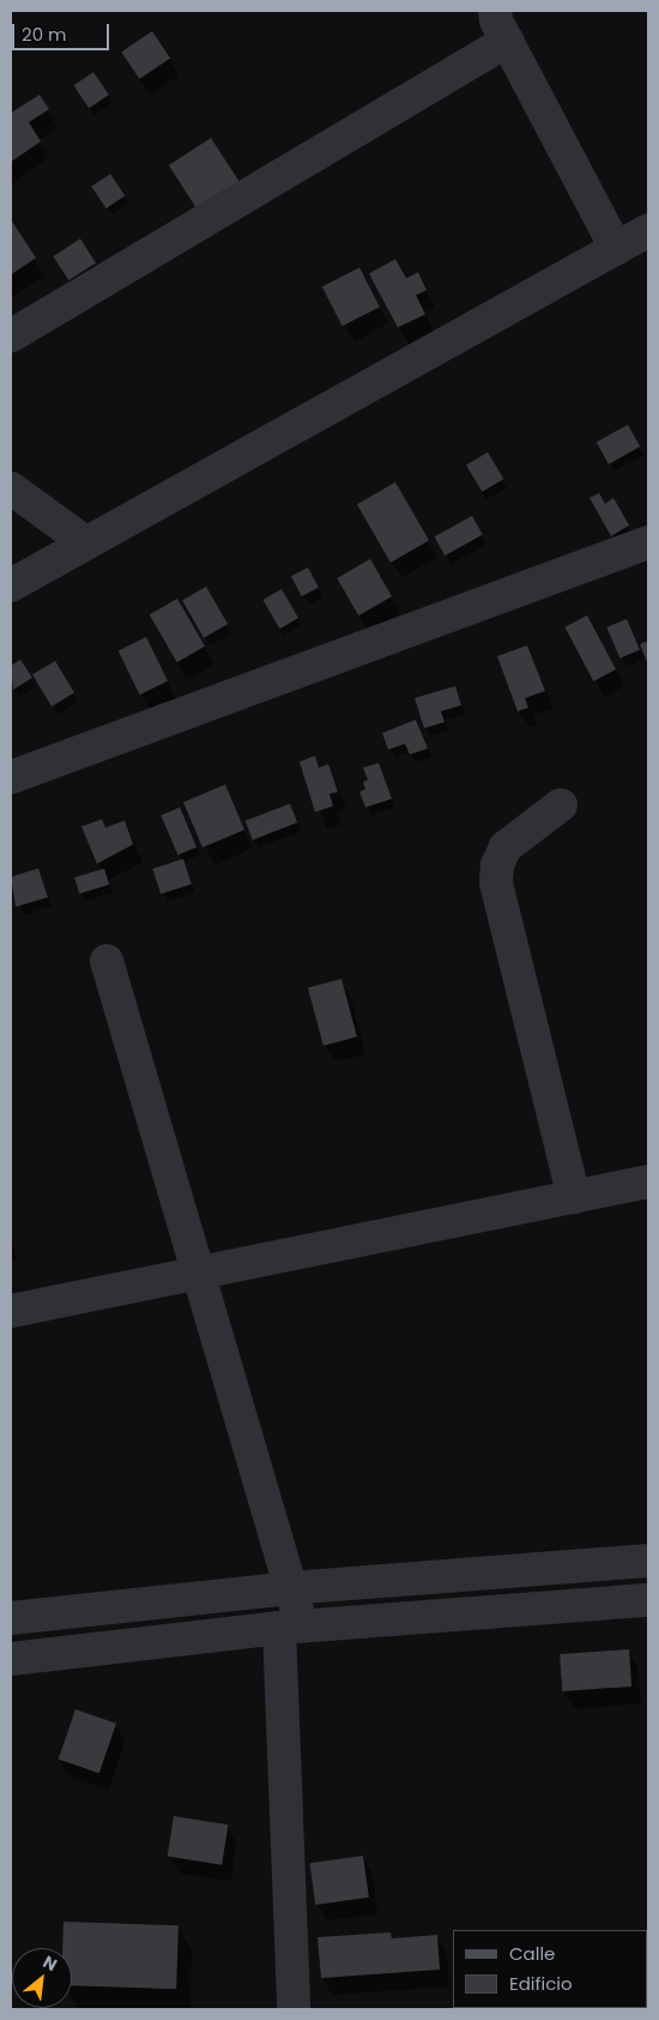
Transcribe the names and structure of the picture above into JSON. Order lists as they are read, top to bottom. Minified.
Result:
{"legend":["Calle","Edificio"],"scale_bar":"20 m","north":"top right"}
